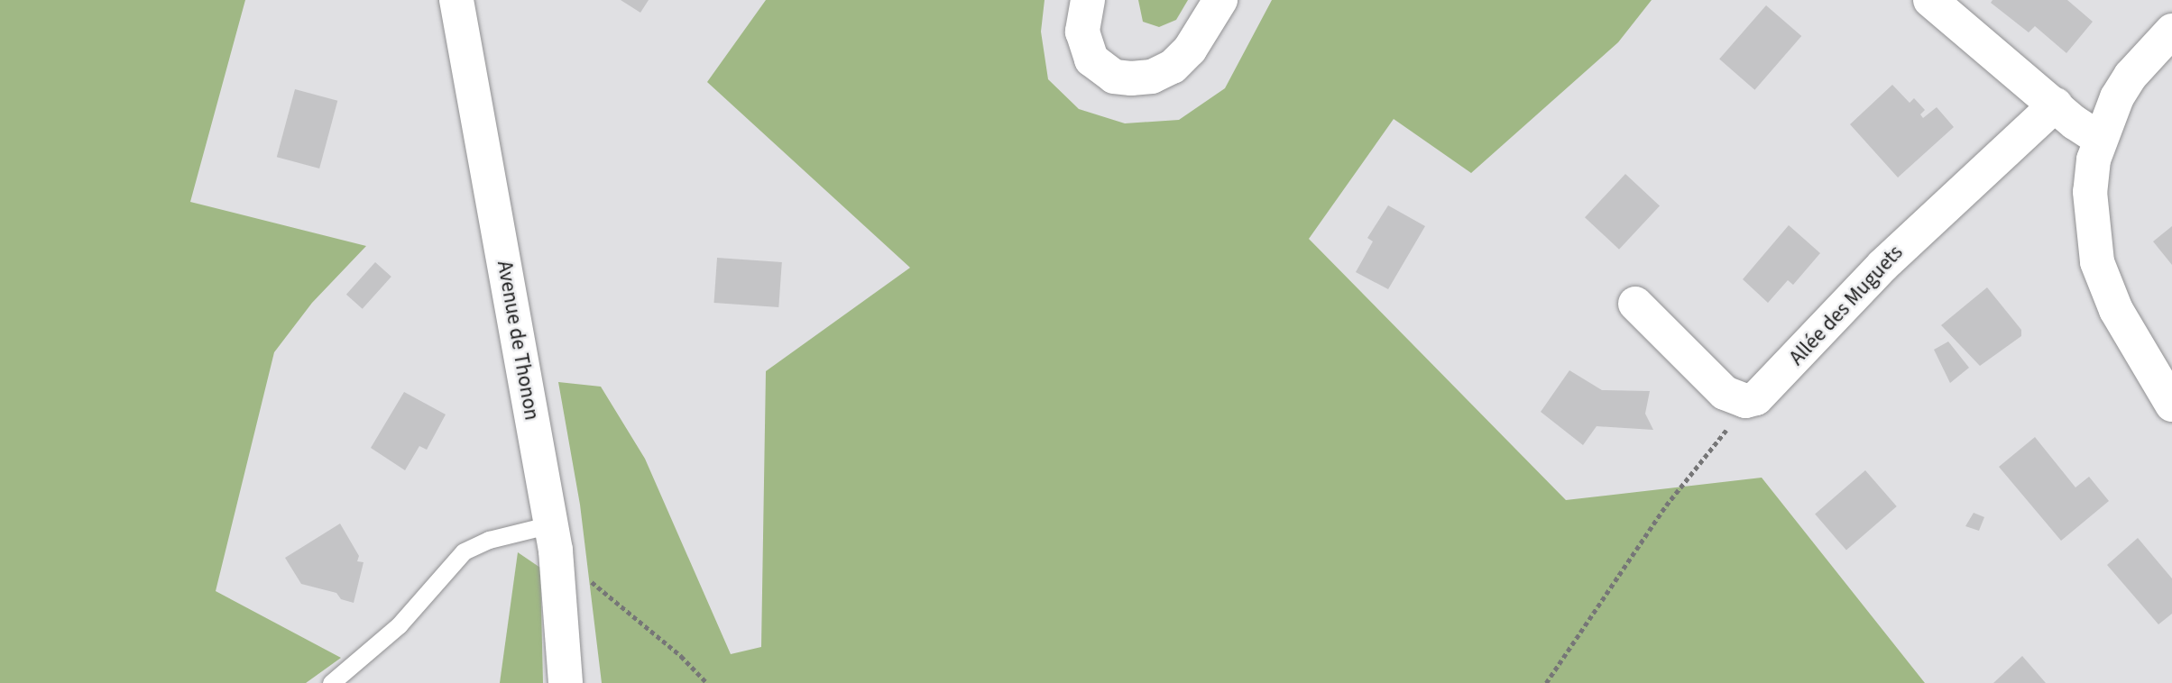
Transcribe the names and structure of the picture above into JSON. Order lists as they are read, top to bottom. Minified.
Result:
{"streets":{"street":["Allée des Muguets","Avenue de Thonon"]}}
